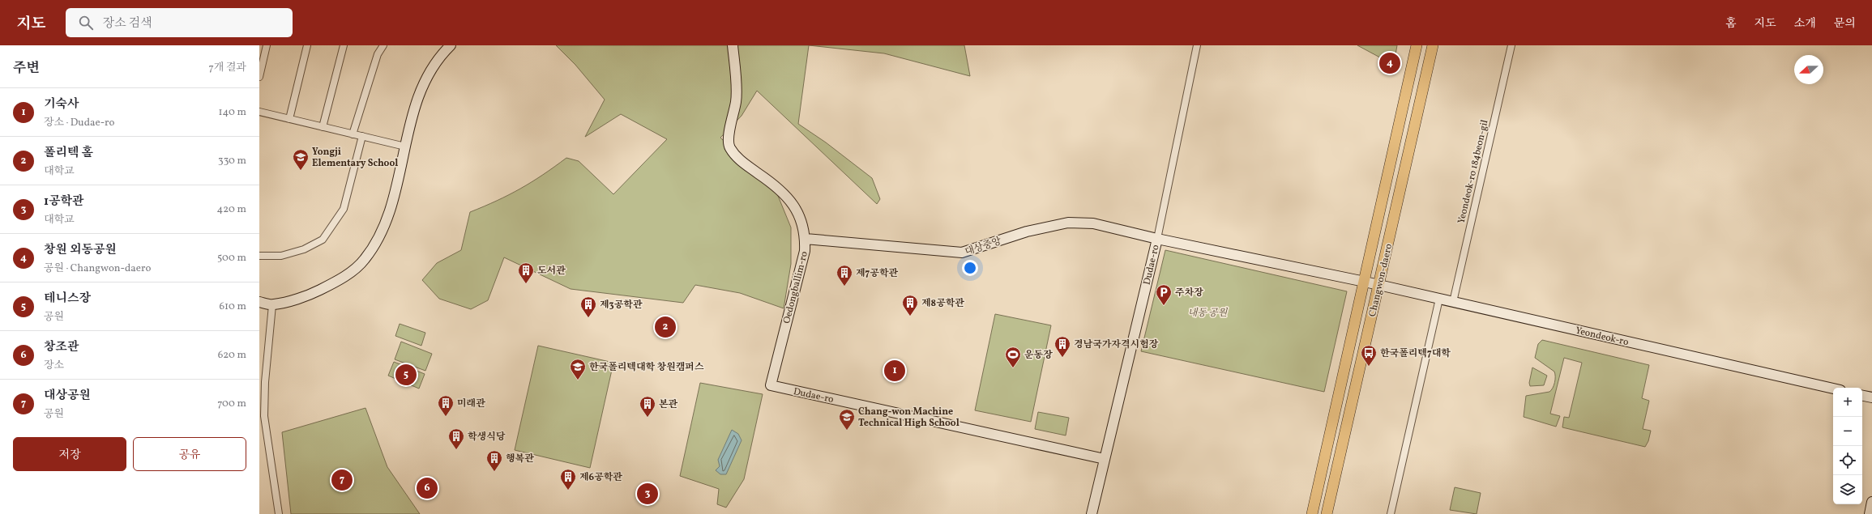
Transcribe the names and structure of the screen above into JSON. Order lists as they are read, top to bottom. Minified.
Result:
{"streets":{"main road":["Changwon-daero"],"street":["Yeondeok-ro 184beon-gil","대상중앙","Dudae-ro","Oedongballim-ro","Yeondeok-ro"]},"crossings":[["Yeondeok-ro 184beon-gil","Yeondeok-ro"],["대상중앙","Dudae-ro"],["대상중앙","Oedongballim-ro"],["Dudae-ro","Changwon-daero"],["Dudae-ro","Oedongballim-ro"],["Dudae-ro","Yeondeok-ro"],["Changwon-daero","Yeondeok-ro"]],"parks":["내동 공원"],"places":{"school or university":["Yongji Elementary School","한국폴리텍대학 창원캠퍼스","Chang-won Machine Technical High School"],"building":["도서관","제7공학관","제8공학관","제3공학관","경남국가자격시험장","미래관","본관","학생식당","행복관","제6공학관"],"parking":["주차장"],"bus stop":["한국폴리텍7대학"],"sports":["운동장"]},"north":"left","page":{"header":"지도","search":"장소 검색","nav":["홈","지도","소개","문의"],"heading":["주변","7개 결과"],"pins":["4","2","1","5","7","6","3"],"list":[{"mark":"1","name":"기숙사","note":"장소 · Dudae-ro","value":"140 m"},{"mark":"2","name":"폴리텍 홀","note":"대학교","value":"330 m"},{"mark":"3","name":"1공학관","note":"대학교","value":"420 m"},{"mark":"4","name":"창원 외동공원","note":"공원 · Changwon-daero","value":"500 m"},{"mark":"5","name":"테니스장","note":"공원","value":"610 m"},{"mark":"6","name":"창조관","note":"장소","value":"620 m"},{"mark":"7","name":"대상공원","note":"공원","value":"700 m"}],"map_buttons":["+","−"],"buttons":["저장","공유"]}}
